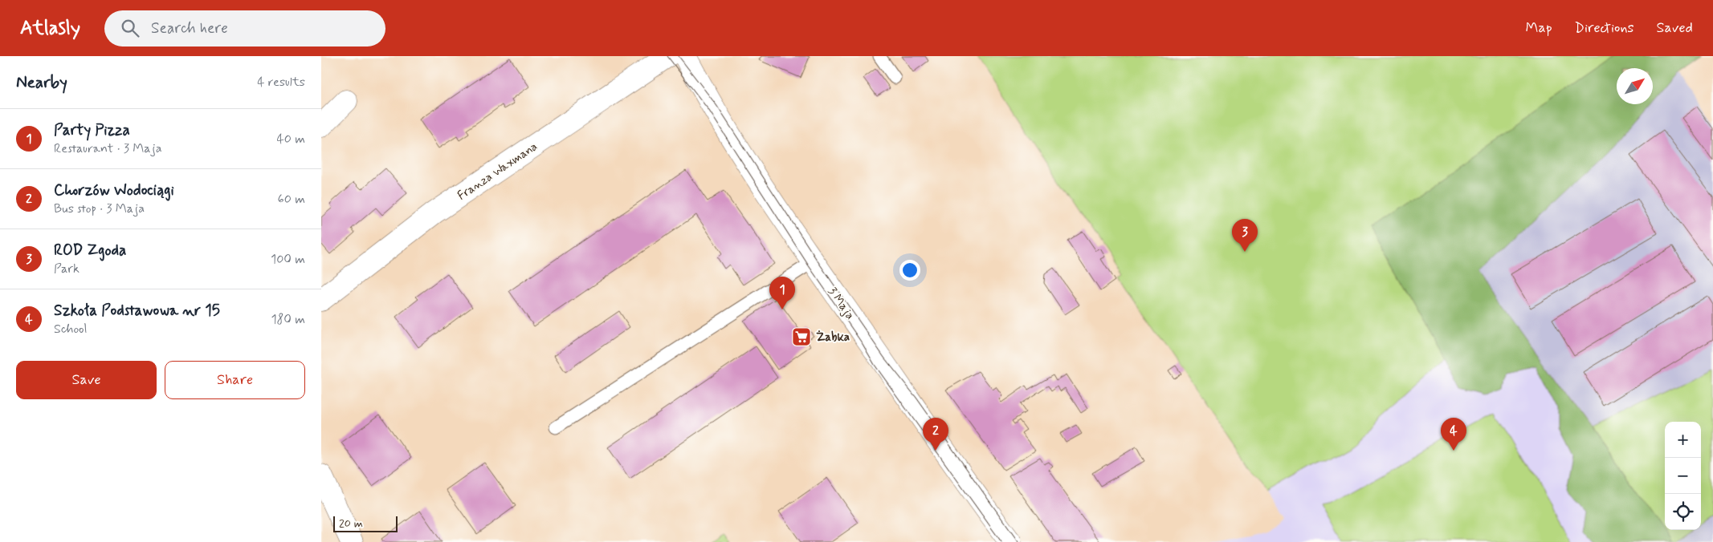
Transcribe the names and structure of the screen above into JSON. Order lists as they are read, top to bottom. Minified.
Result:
{"streets":{"street":["Franza Waxmana","3 Maja"]},"places":{"supermarket":["Żabka"]},"scale_bar":"20 m","north":"top right","page":{"header":"Atlasly","search":"Search here","nav":["Map","Directions","Saved"],"heading":["Nearby","4 results"],"list":[{"mark":"1","name":"Party Pizza","note":"Restaurant · 3 Maja","value":"40 m"},{"mark":"2","name":"Chorzów Wodociągi","note":"Bus stop · 3 Maja","value":"60 m"},{"mark":"3","name":"ROD Zgoda","note":"Park","value":"100 m"},{"mark":"4","name":"Szkoła Podstawowa nr 15","note":"School","value":"180 m"}],"pins":["3","1","2","4"],"buttons":["Save","Share"],"map_buttons":["+","−"],"scale":"20 m"}}
